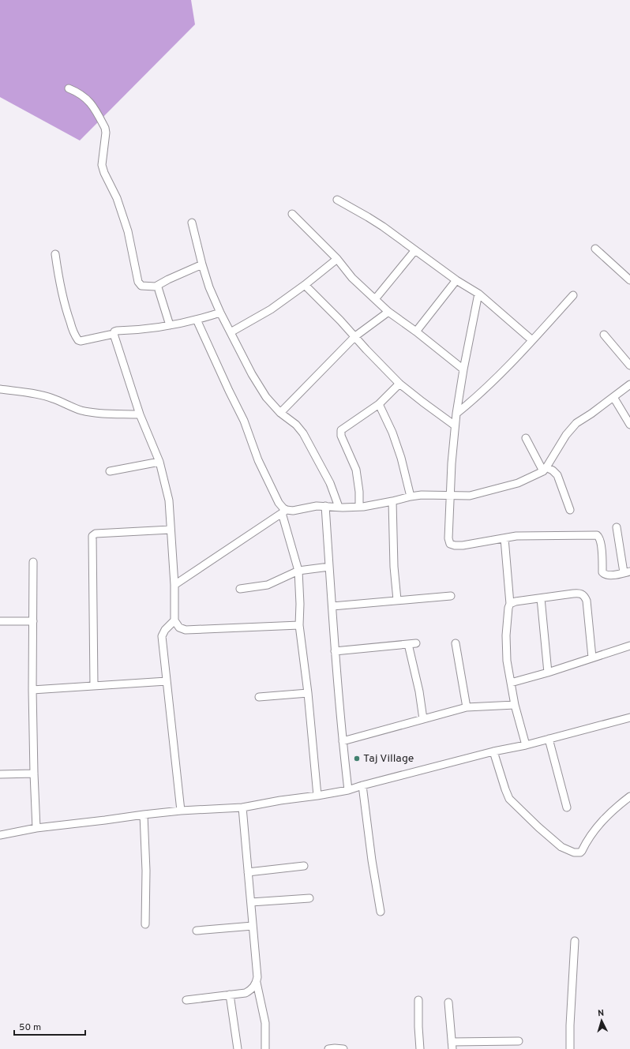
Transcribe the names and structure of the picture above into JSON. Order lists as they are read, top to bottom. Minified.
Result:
{"places":["Taj Village"],"scale_bar":"50 m","north":"top"}
